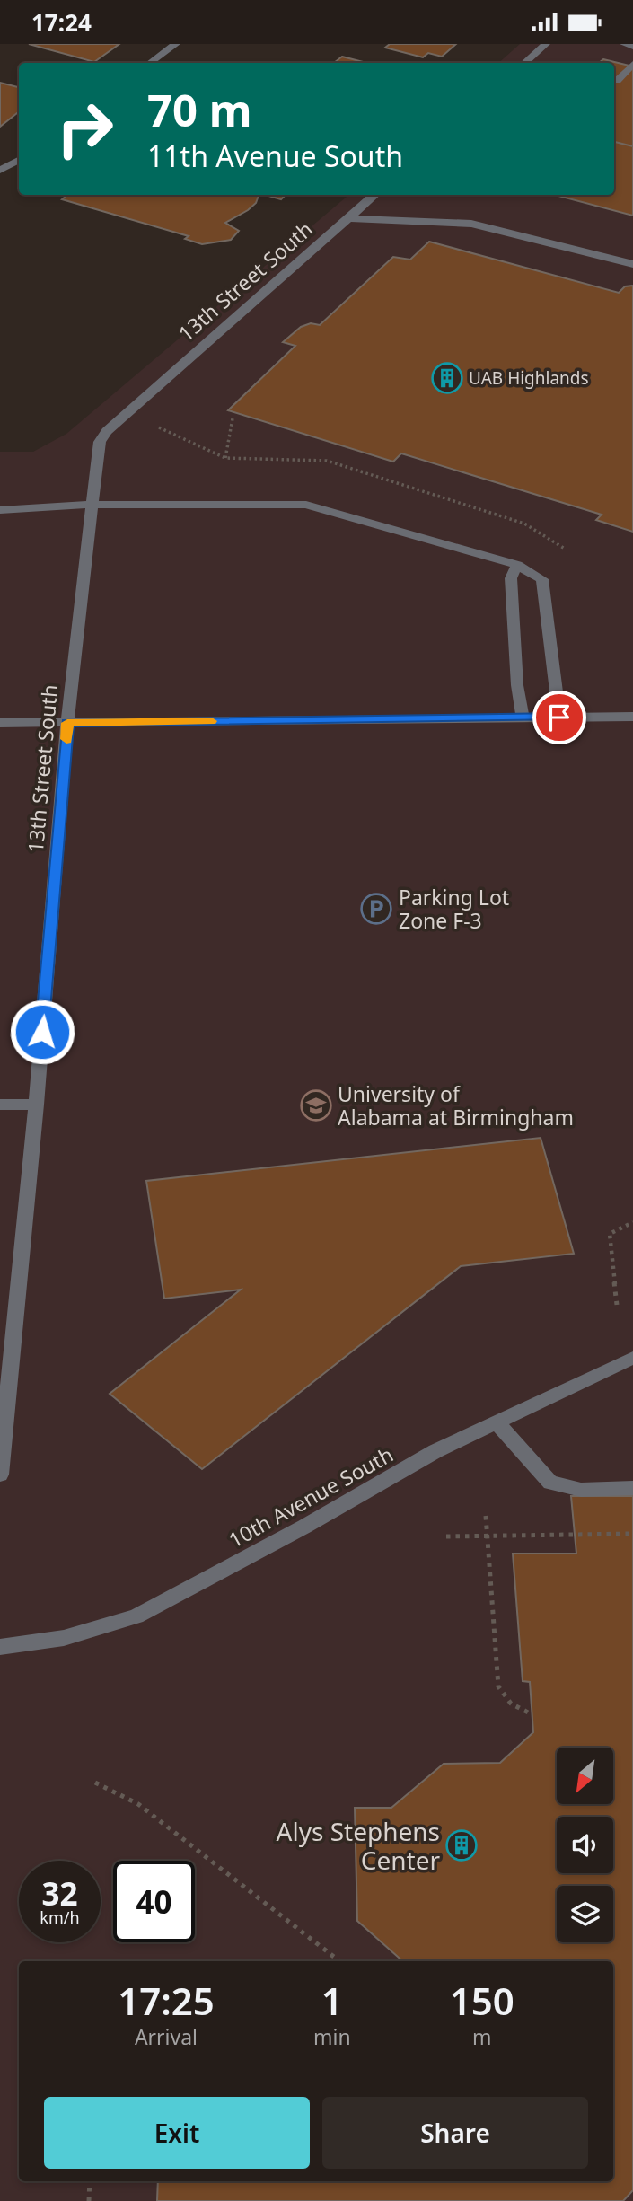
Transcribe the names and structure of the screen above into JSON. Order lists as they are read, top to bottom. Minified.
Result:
{"streets":{"street":["13th Street South","10th Avenue South"]},"places":{"building":["UAB Highlands","Alys Stephens Center"],"parking":["Parking Lot Zone F-3"],"school or university":["University of Alabama at Birmingham"]},"north":"bottom left","page":{"status":"17:24","turn":["70 m","11th Avenue South"],"speed":"32 km/h","limit":"40","eta":["17:25","Arrival","1","min","150","m"],"buttons":["Exit","Share"]}}
